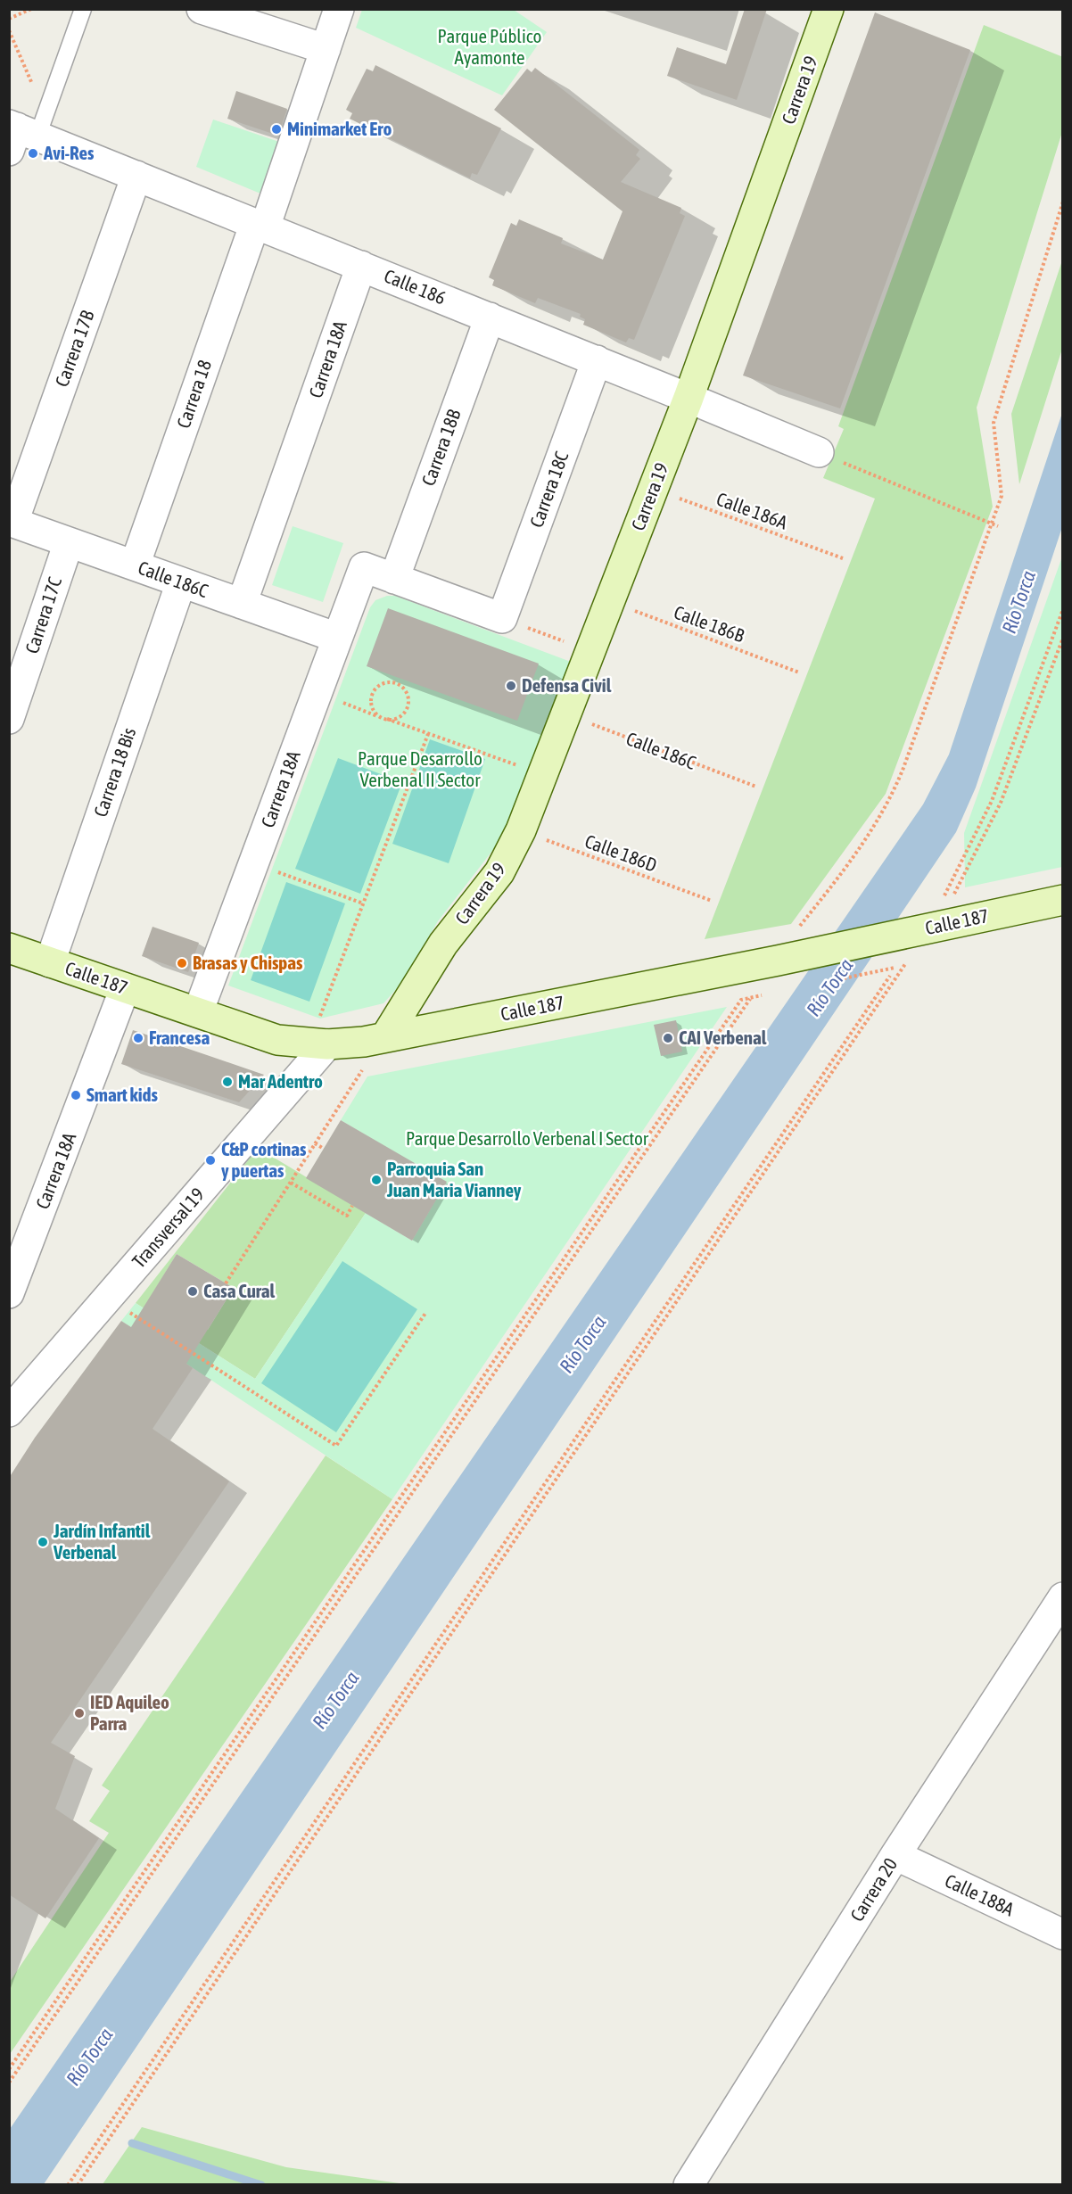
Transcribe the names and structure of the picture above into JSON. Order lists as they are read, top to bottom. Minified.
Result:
{"streets":{"street":["Carrera 19","Calle 186","Carrera 17B","Carrera 18A","Carrera 18","Carrera 18B","Carrera 18C","Calle 186C","Carrera 17C","Carrera 18 Bis","Calle 187","Transversal 19","Carrera 20","Calle 188A"],"path":["Calle 186A","Calle 186B","Calle 186D"]},"crossings":[["Carrera 19","Calle 186"],["Carrera 19","Calle 186A"],["Carrera 19","Calle 186C"],["Carrera 19","Calle 186B"],["Carrera 19","Calle 186D"],["Carrera 19","Calle 187"],["Calle 186","Carrera 17B"],["Calle 186","Carrera 18A"],["Calle 186","Carrera 18"],["Calle 186","Carrera 18B"],["Calle 186","Carrera 18C"],["Carrera 17B","Calle 186C"],["Carrera 18A","Carrera 18B"],["Carrera 18A","Calle 186C"],["Carrera 18A","Calle 187"],["Carrera 18","Calle 186C"],["Calle 186C","Carrera 17C"],["Calle 186C","Carrera 18 Bis"],["Carrera 18 Bis","Calle 187"],["Calle 187","Transversal 19"],["Carrera 20","Calle 188A"]],"water":["Río Torca"],"parks":["Parque Público Ayamonte","Parque Desarrollo Verbenal II Sector","Parque Desarrollo Verbenal I Sector"],"places":["Minimarket Ero","Avi-Res","Defensa Civil","Brasas y Chispas","Francesa","CAI Verbenal","Mar Adentro","Smart kids","C&P cortinas y puertas","Parroquia San Juan Maria Vianney","Casa Cural","Jardín Infantil Verbenal","IED Aquileo Parra"]}
